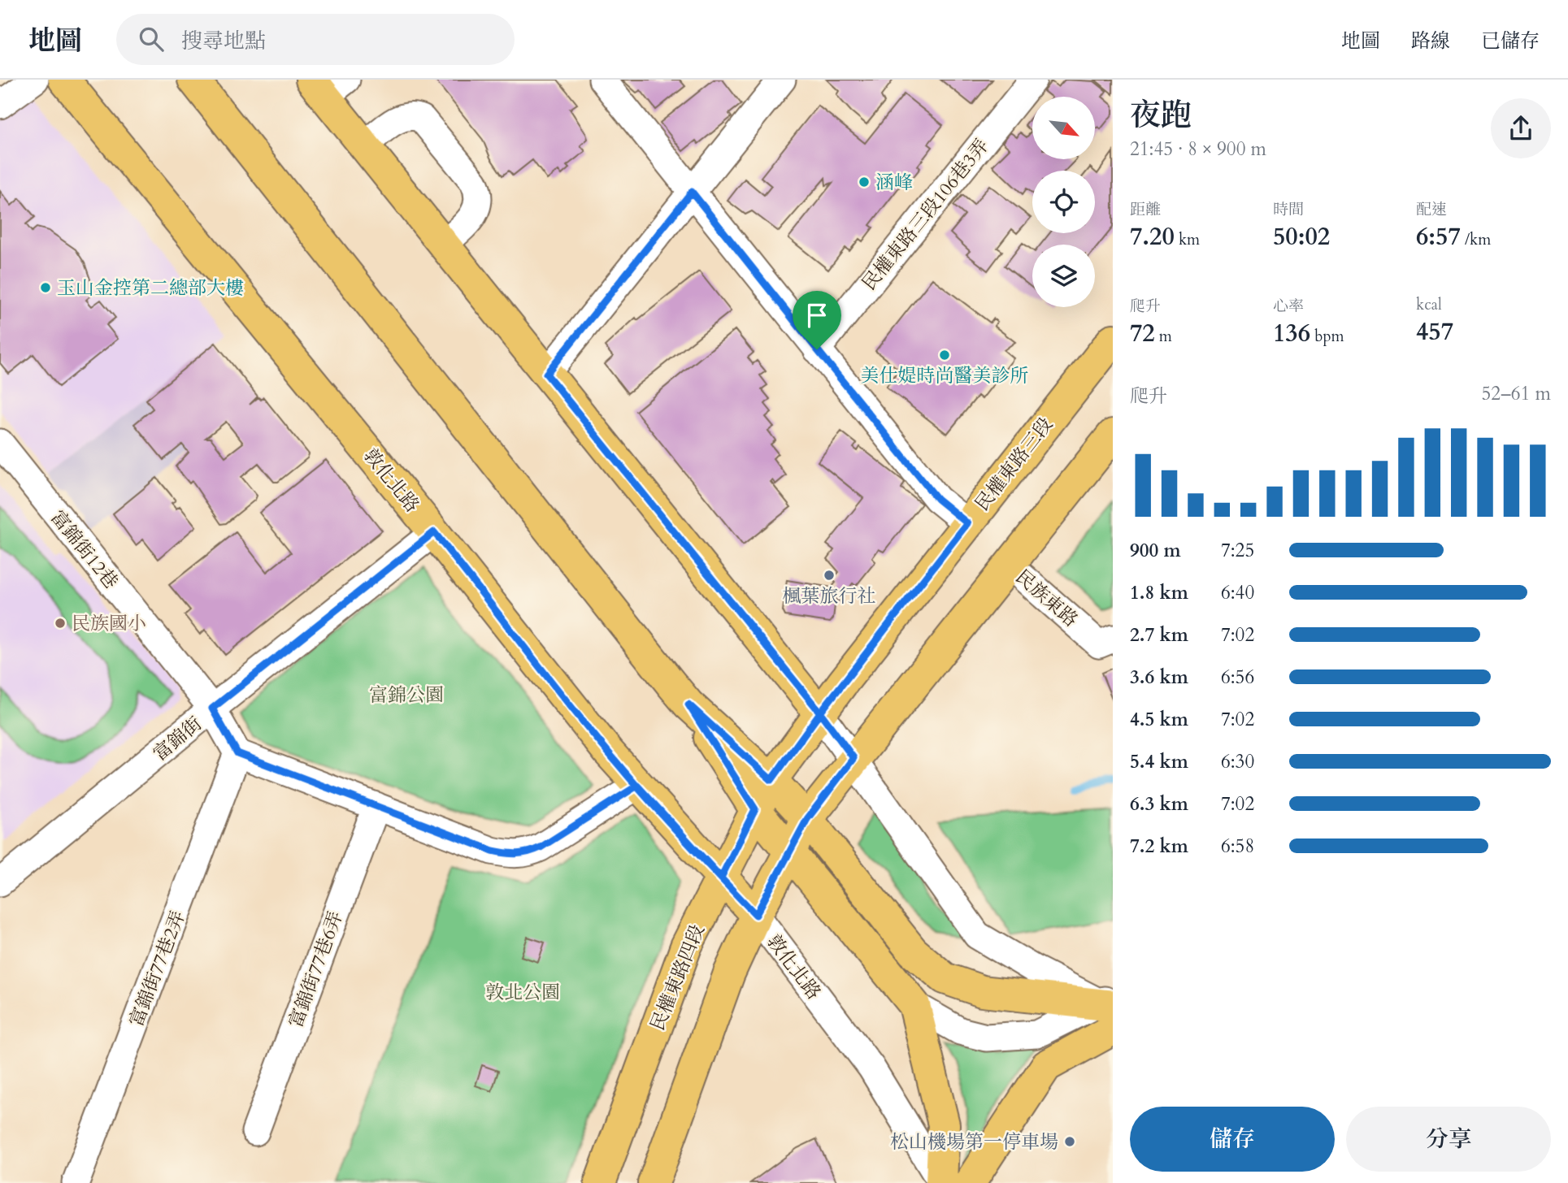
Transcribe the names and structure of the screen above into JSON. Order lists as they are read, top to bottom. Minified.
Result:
{"streets":{"main road":["民權東路三段","敦化北路","民權東路四段"],"street":["民權東路三段106巷3弄","富錦街12巷","民族東路","富錦街","富錦街77巷2弄","富錦街77巷6弄"]},"crossings":[["民權東路三段","敦化北路"],["民權東路三段","民權東路四段"],["敦化北路","富錦街"],["敦化北路","民權東路四段"],["富錦街12巷","富錦街"],["富錦街12巷","富錦街77巷2弄"]],"parks":["富錦公園","敦北公園"],"places":["涵峰","玉山金控第二總部大樓","美仕媞時尚醫美診所","楓葉旅行社","民族國小","松山機場第一停車場"],"north":"bottom right","page":{"header":"地圖","search":"搜尋地點","nav":["地圖","路線","已儲存"],"heading":["夜跑","21:45 · 8 × 900 m"],"stats":[["距離","7.20 km"],["時間","50:02"],["配速","6:57 /km"],["爬升","72 m"],["心率","136 bpm"],["kcal","457"]],"chart":["爬升","52–61 m"],"list":[{"name":"900 m","note":"7:25"},{"name":"1.8 km","note":"6:40"},{"name":"2.7 km","note":"7:02"},{"name":"3.6 km","note":"6:56"},{"name":"4.5 km","note":"7:02"},{"name":"5.4 km","note":"6:30"},{"name":"6.3 km","note":"7:02"},{"name":"7.2 km","note":"6:58"}],"buttons":["儲存","分享"]}}
